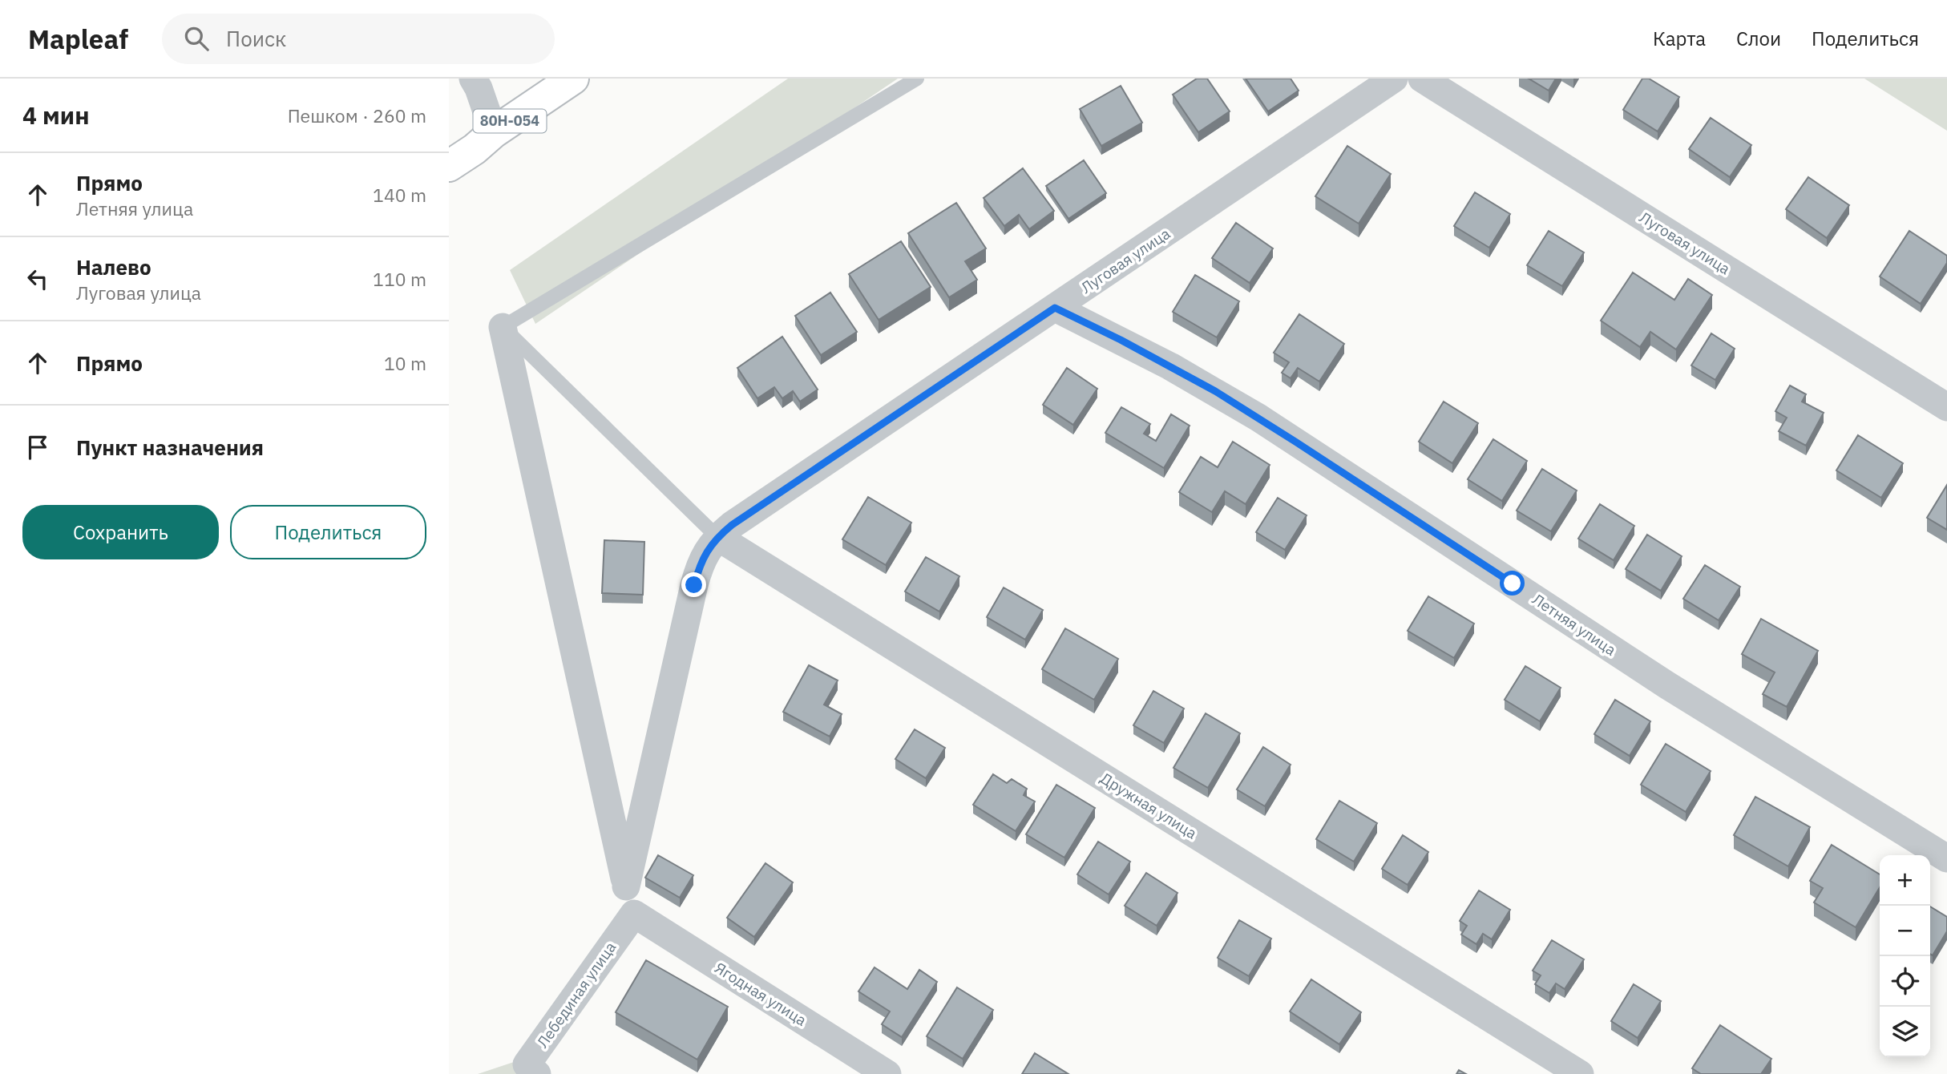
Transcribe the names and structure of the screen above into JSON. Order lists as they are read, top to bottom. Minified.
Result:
{"streets":{"main road":["80Н-054"],"street":["Луговая улица","Летняя улица","Дружная улица","Ягодная улица","Лебединая улица"]},"crossings":[["Луговая улица","Летняя улица"],["Луговая улица","Дружная улица"],["Ягодная улица","Лебединая улица"]],"page":{"header":"Mapleaf","search":"Поиск","nav":["Карта","Слои","Поделиться"],"heading":["4 мин","Пешком · 260 m"],"list":[["Прямо","Летняя улица","140 m"],["Налево","Луговая улица","110 m"],["Прямо","10 m"],"Пункт назначения"],"buttons":["Сохранить","Поделиться"],"map_buttons":["+","−"]}}
